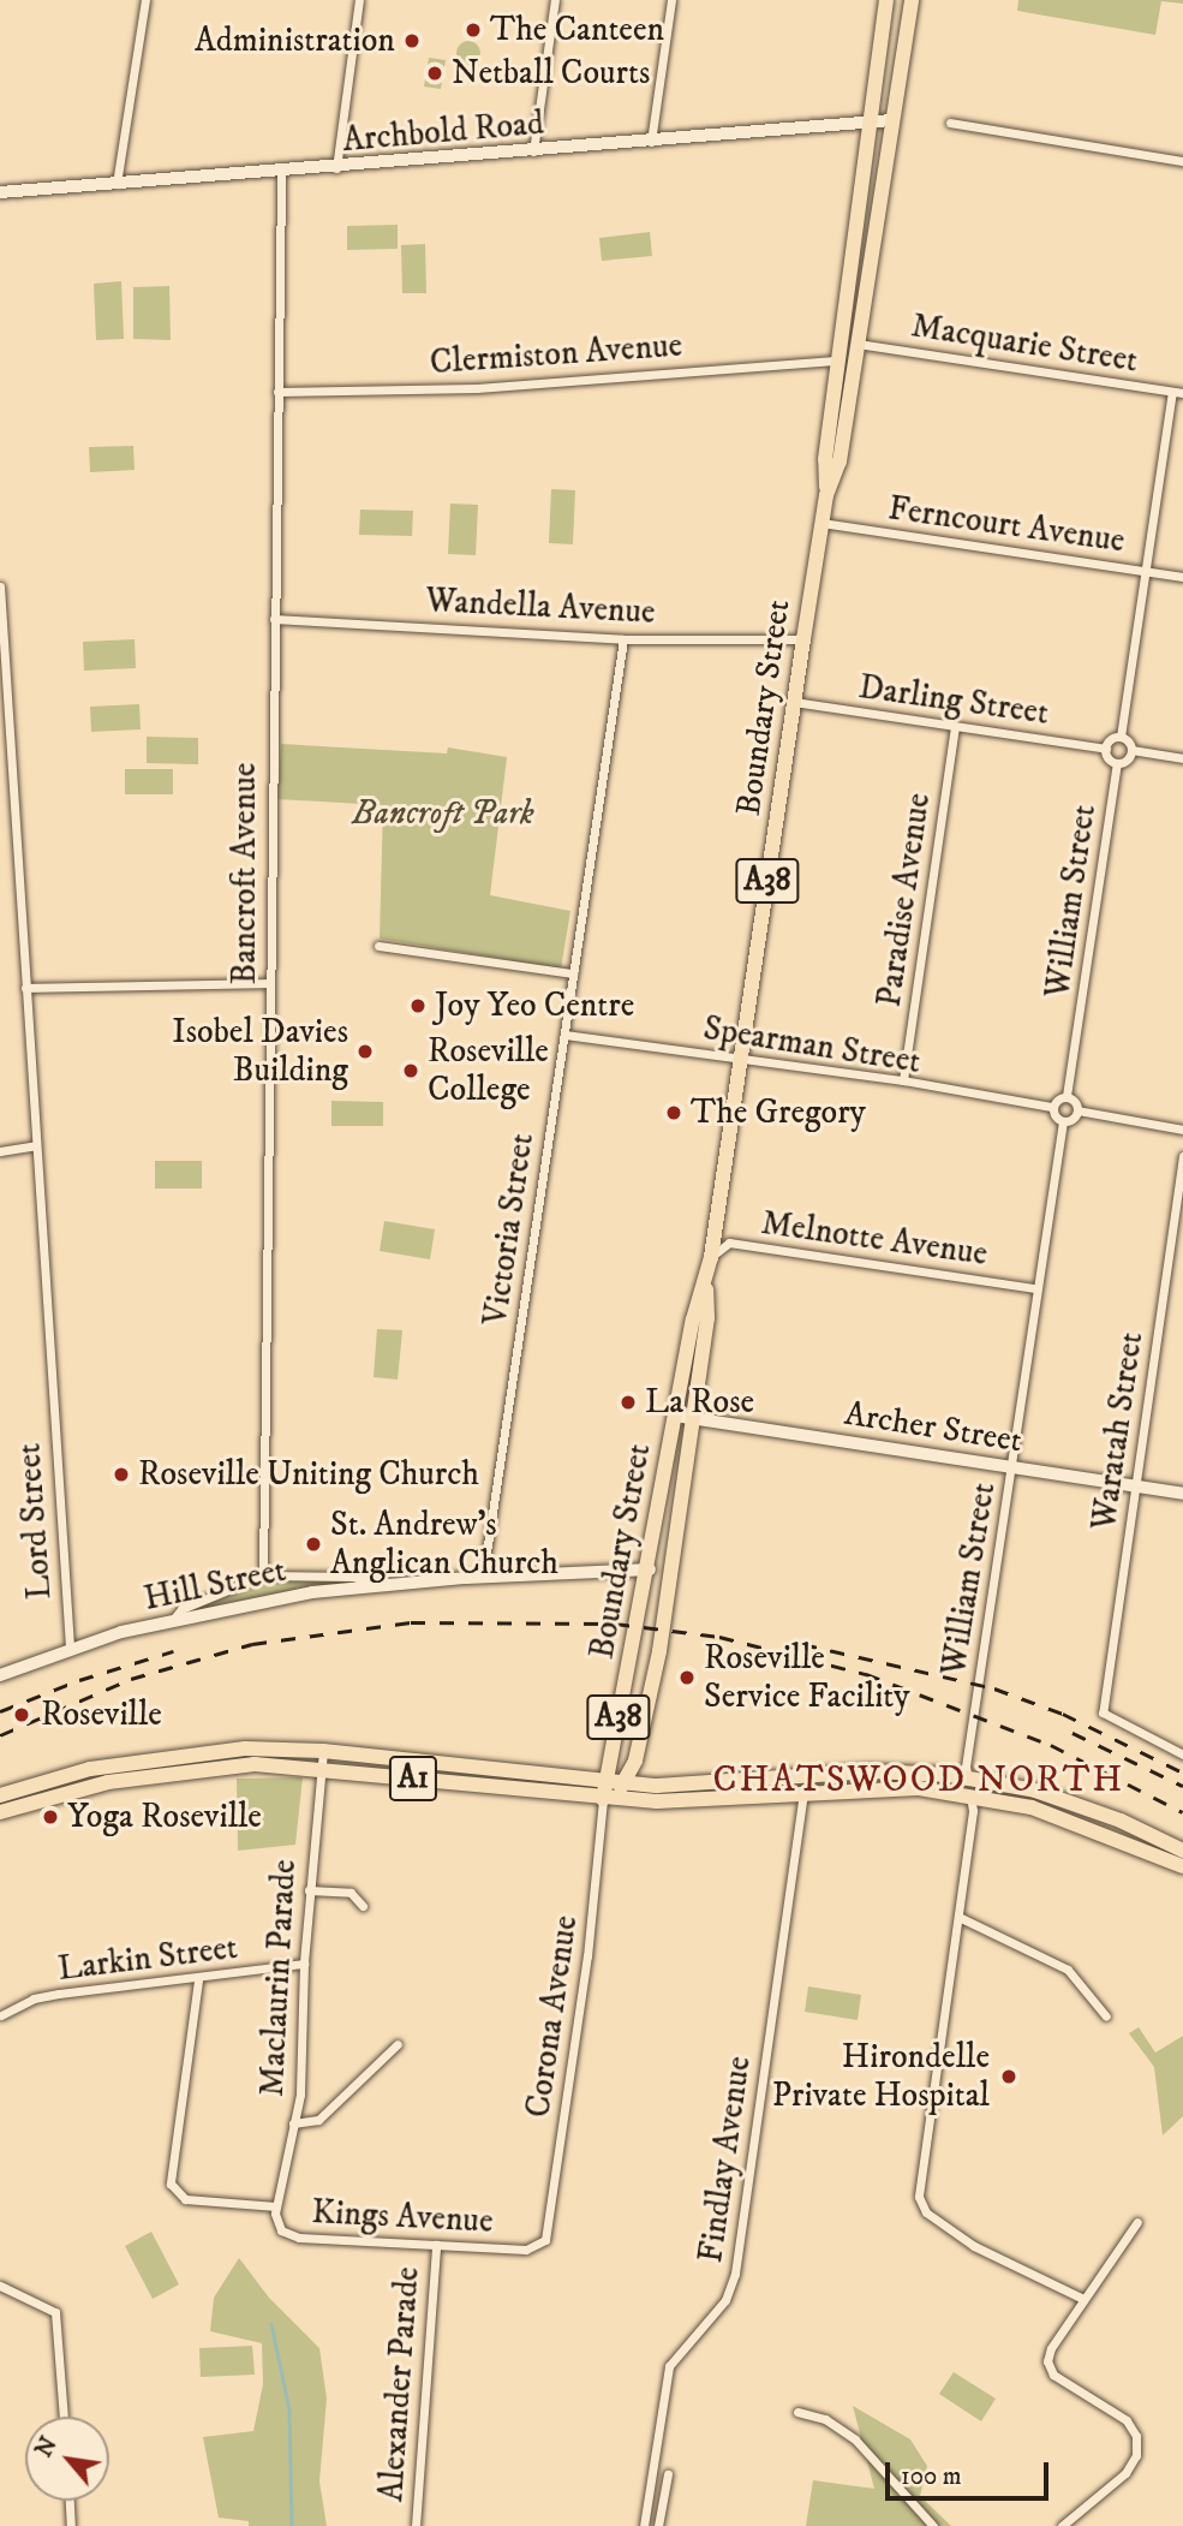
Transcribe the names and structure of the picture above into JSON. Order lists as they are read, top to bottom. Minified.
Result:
{"streets":{"highway":["Boundary Street","A38","A1"],"main road":["Archbold Road","Archer Street","Hill Street"],"street":["Macquarie Street","Clermiston Avenue","Ferncourt Avenue","Wandella Avenue","Darling Street","Bancroft Avenue","Paradise Avenue","William Street","Spearman Street","Victoria Street","Melnotte Avenue","Waratah Street","Lord Street","Larkin Street","Maclaurin Parade","Corona Avenue","Findlay Avenue","Kings Avenue","Alexander Parade"]},"crossings":[["Archbold Road","Boundary Street"],["Archbold Road","Bancroft Avenue"],["Macquarie Street","Boundary Street"],["Clermiston Avenue","Boundary Street"],["Clermiston Avenue","Bancroft Avenue"],["Ferncourt Avenue","Boundary Street"],["Wandella Avenue","Boundary Street"],["Wandella Avenue","Bancroft Avenue"],["Wandella Avenue","Victoria Street"],["Darling Street","Boundary Street"],["Darling Street","Paradise Avenue"],["Boundary Street","A38"],["Boundary Street","Spearman Street"],["Boundary Street","Melnotte Avenue"],["Boundary Street","Archer Street"],["Boundary Street","Hill Street"],["Boundary Street","A1"],["Boundary Street","Corona Avenue"],["A38","A1"],["A38","Corona Avenue"],["Paradise Avenue","Spearman Street"],["William Street","Melnotte Avenue"],["William Street","Archer Street"],["William Street","A1"],["Spearman Street","Victoria Street"],["Victoria Street","Hill Street"],["Archer Street","Waratah Street"],["Lord Street","Hill Street"],["A1","Maclaurin Parade"],["A1","Corona Avenue"],["A1","Findlay Avenue"],["Larkin Street","Maclaurin Parade"],["Maclaurin Parade","Kings Avenue"],["Corona Avenue","Kings Avenue"],["Kings Avenue","Alexander Parade"]],"districts":["CHATSWOOD NORTH"],"parks":["Bancroft Park"],"places":["The Canteen","Administration","Netball Courts","Joy Yeo Centre","Isobel Davies Building","Roseville College","The Gregory","La Rose","Roseville Uniting Church","St. Andrew's Anglican Church","Roseville Service Facility","Roseville","Yoga Roseville","Hirondelle Private Hospital"],"scale_bar":"100 m","north":"top left"}
